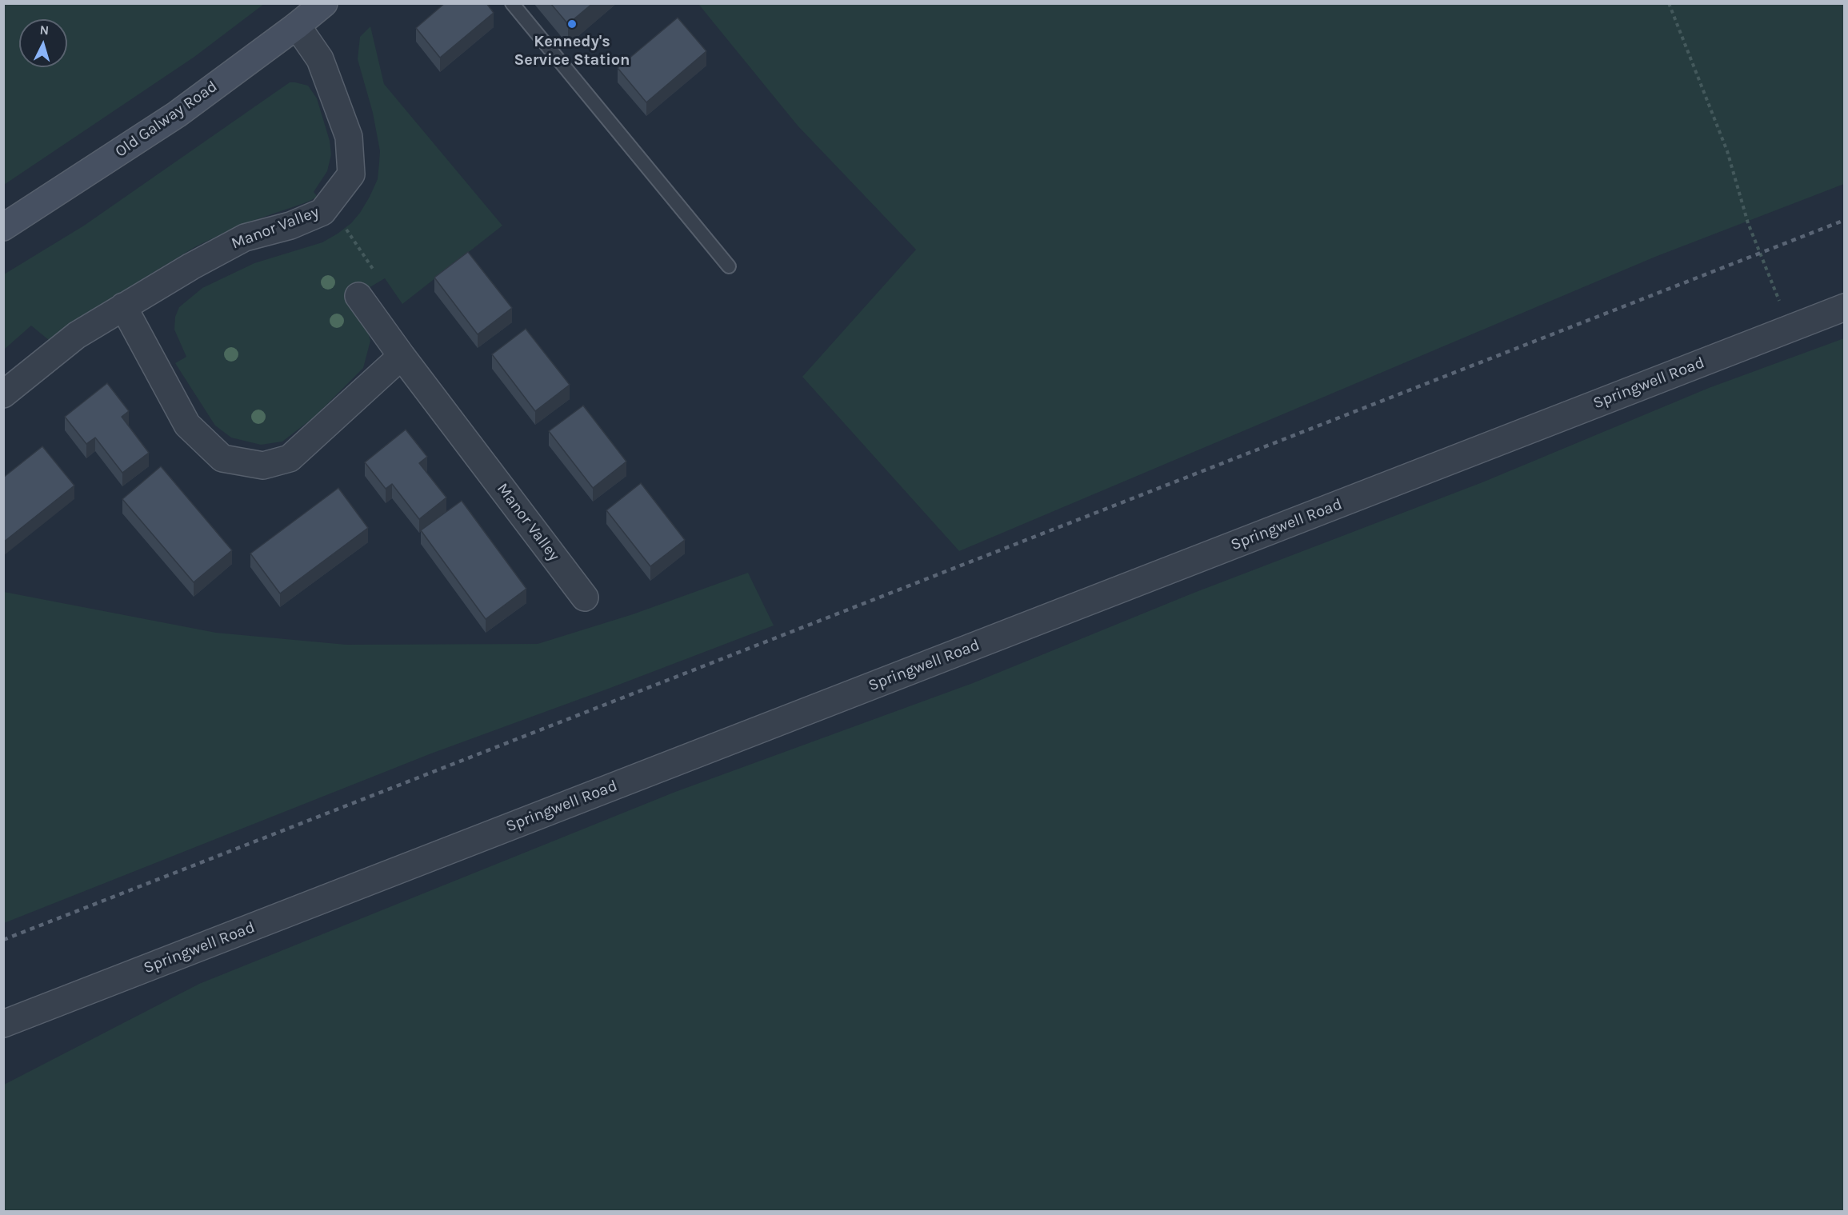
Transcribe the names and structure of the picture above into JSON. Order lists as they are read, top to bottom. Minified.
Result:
{"streets":{"main road":["Old Galway Road"],"street":["Manor Valley","Springwell Road"]},"crossings":[["Old Galway Road","Manor Valley"]],"places":["Kennedy's Service Station"],"north":"top"}
